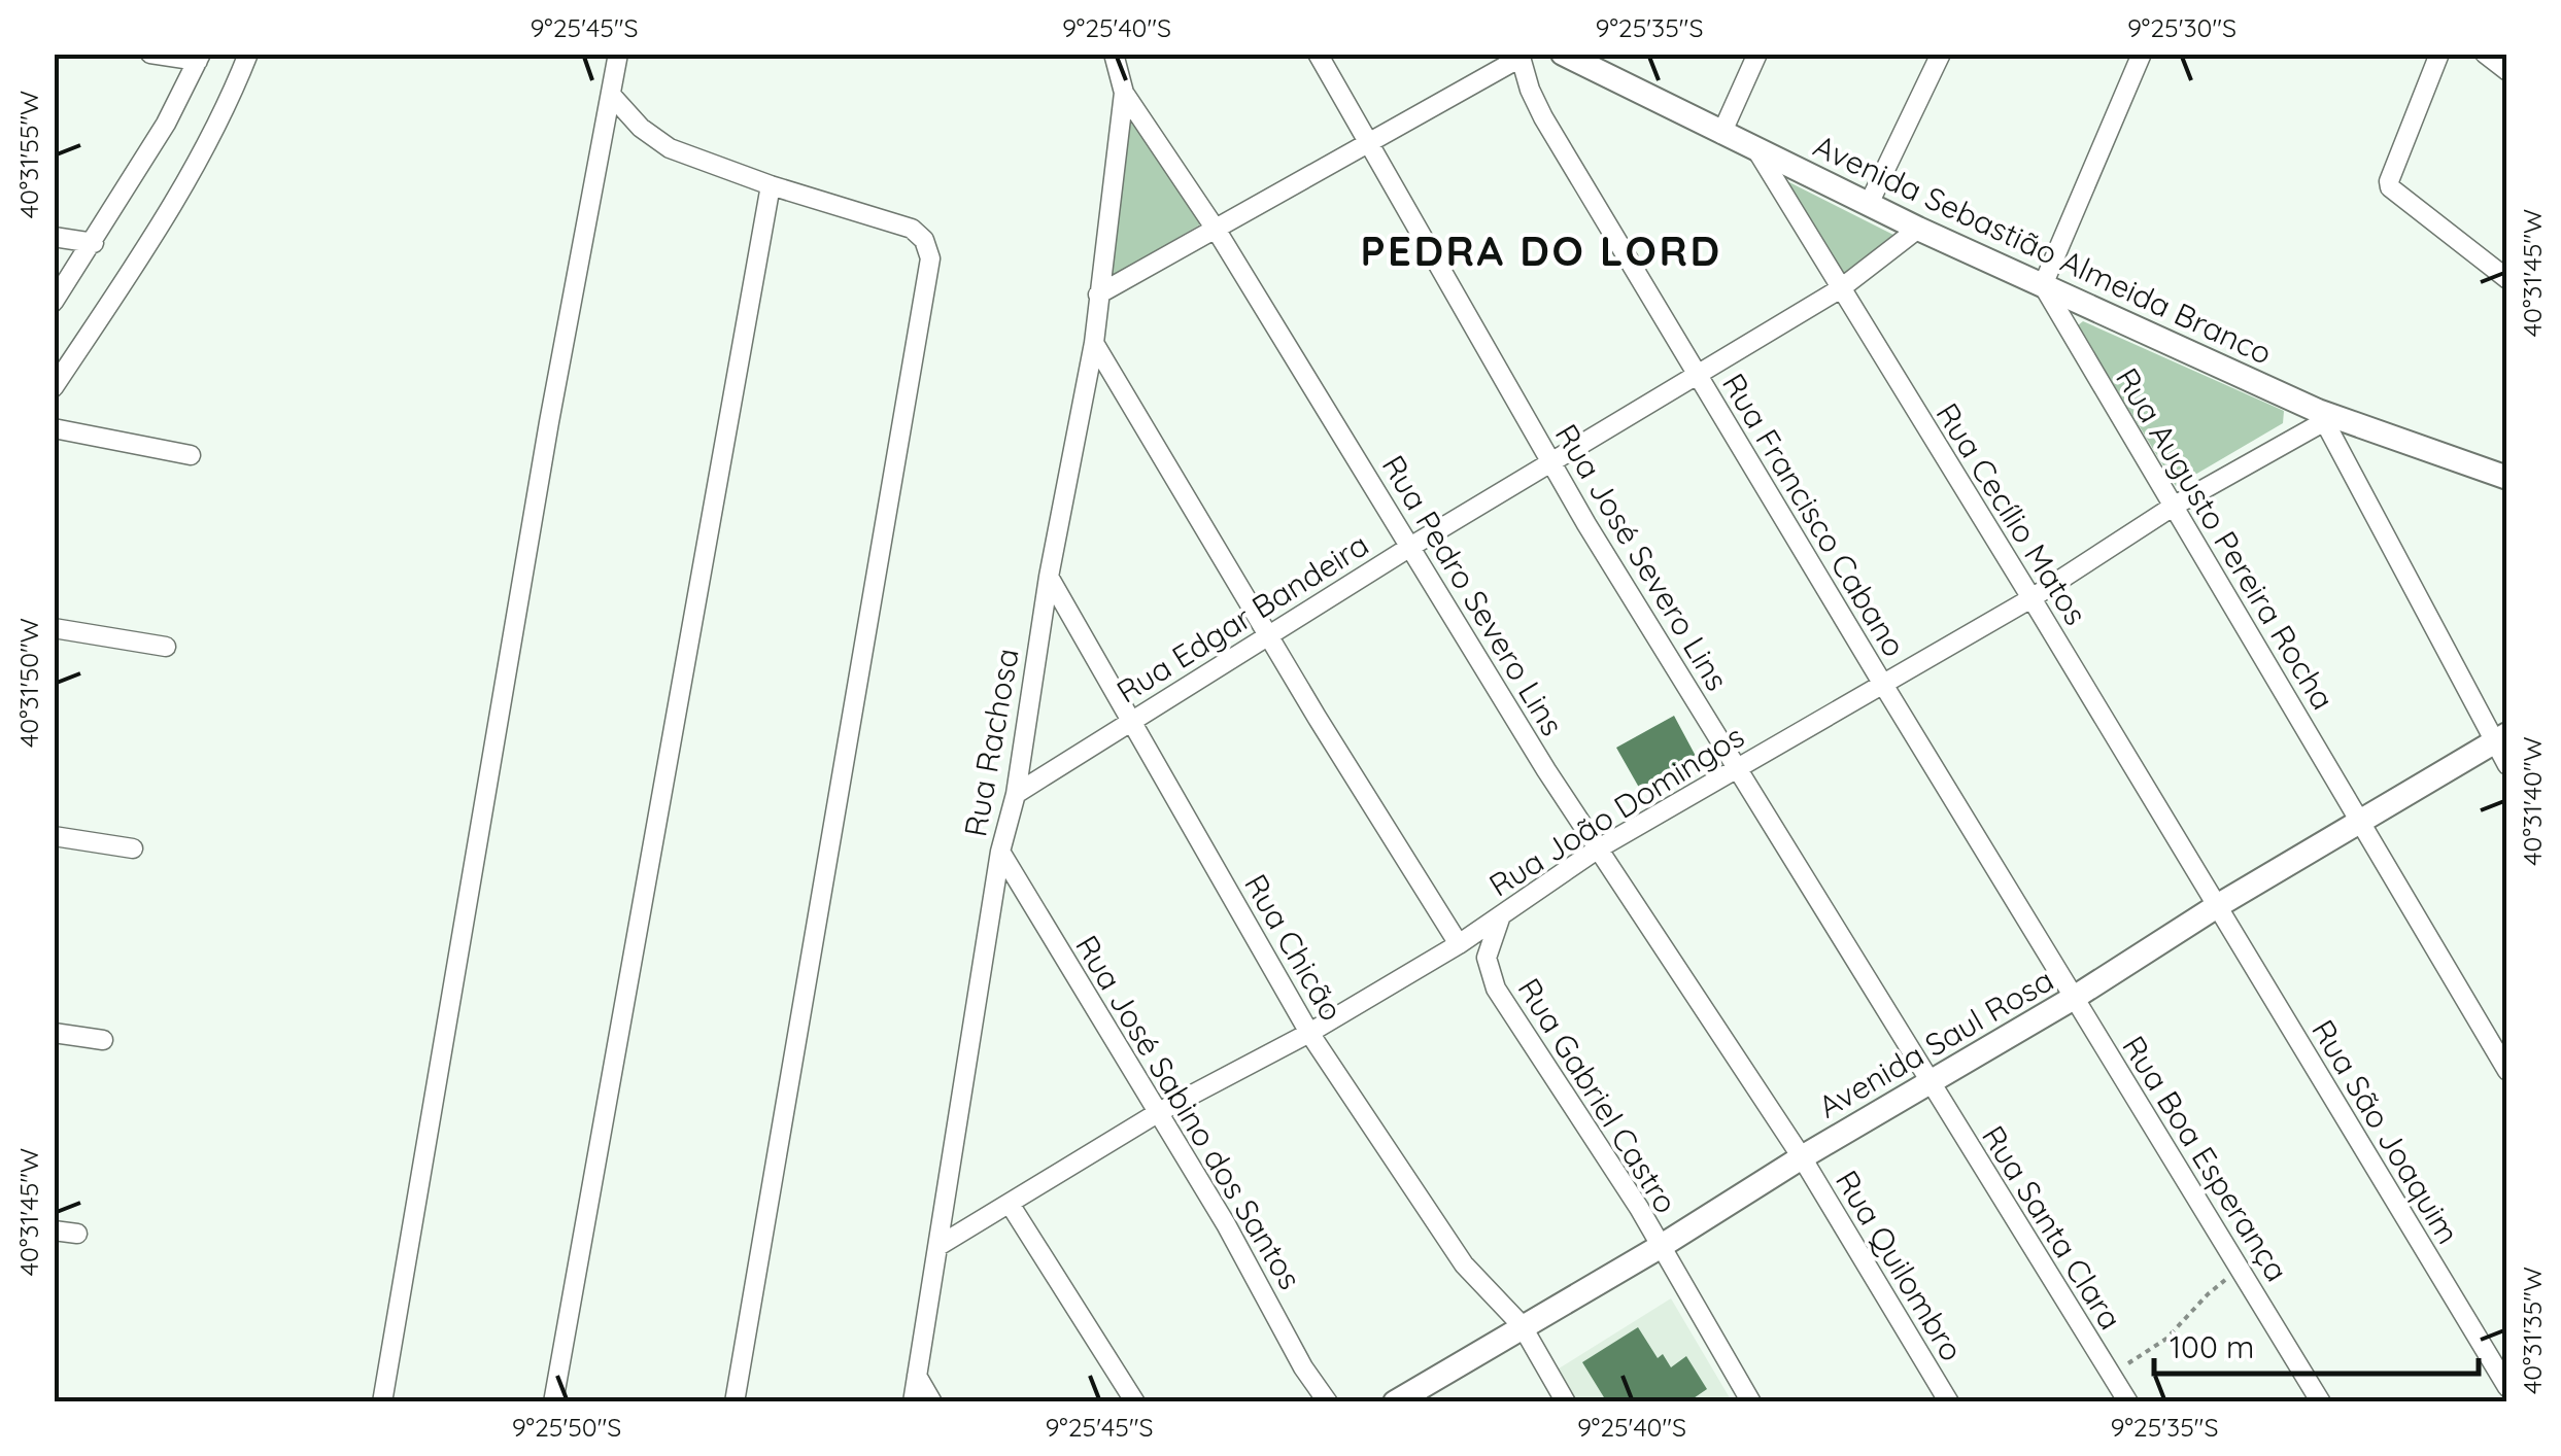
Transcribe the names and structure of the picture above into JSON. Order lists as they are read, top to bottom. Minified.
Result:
{"streets":{"street":["Avenida Sebastião Almeida Branco","Rua Cecílio Matos","Rua Francisco Cabano","Rua Augusto Pereira Rocha","Rua José Severo Lins","Rua Pedro Severo Lins","Rua Edgar Bandeira","Rua Rachosa","Rua João Domingos","Rua Chicão","Avenida Saul Rosa","Rua Gabriel Castro","Rua José Sabino dos Santos","Rua São Joaquim","Rua Boa Esperança","Rua Santa Clara","Rua Quilombro"]},"crossings":[["Avenida Sebastião Almeida Branco","Rua Cecílio Matos"],["Avenida Sebastião Almeida Branco","Rua Augusto Pereira Rocha"],["Avenida Sebastião Almeida Branco","Rua Edgar Bandeira"],["Avenida Sebastião Almeida Branco","Rua João Domingos"],["Rua Cecílio Matos","Rua Edgar Bandeira"],["Rua Cecílio Matos","Rua João Domingos"],["Rua Cecílio Matos","Avenida Saul Rosa"],["Rua Cecílio Matos","Rua São Joaquim"],["Rua Francisco Cabano","Rua Edgar Bandeira"],["Rua Francisco Cabano","Rua João Domingos"],["Rua Francisco Cabano","Avenida Saul Rosa"],["Rua Francisco Cabano","Rua Boa Esperança"],["Rua Augusto Pereira Rocha","Rua João Domingos"],["Rua Augusto Pereira Rocha","Avenida Saul Rosa"],["Rua José Severo Lins","Rua Edgar Bandeira"],["Rua José Severo Lins","Rua João Domingos"],["Rua José Severo Lins","Avenida Saul Rosa"],["Rua José Severo Lins","Rua Santa Clara"],["Rua Pedro Severo Lins","Rua Edgar Bandeira"],["Rua Pedro Severo Lins","Rua Rachosa"],["Rua Pedro Severo Lins","Rua João Domingos"],["Rua Pedro Severo Lins","Avenida Saul Rosa"],["Rua Pedro Severo Lins","Rua Quilombro"],["Rua Edgar Bandeira","Rua Rachosa"],["Rua Edgar Bandeira","Rua Chicão"],["Rua Rachosa","Rua João Domingos"],["Rua Rachosa","Rua Chicão"],["Rua Rachosa","Rua José Sabino dos Santos"],["Rua João Domingos","Rua Chicão"],["Rua João Domingos","Rua Gabriel Castro"],["Rua João Domingos","Rua José Sabino dos Santos"],["Rua Chicão","Avenida Saul Rosa"],["Avenida Saul Rosa","Rua Gabriel Castro"],["Avenida Saul Rosa","Rua São Joaquim"],["Avenida Saul Rosa","Rua Boa Esperança"],["Avenida Saul Rosa","Rua Santa Clara"],["Avenida Saul Rosa","Rua Quilombro"]],"districts":["PEDRA DO LORD"],"scale_bar":"100 m","coordinates":["9°25'45\"S","9°25'40\"S","9°25'35\"S","9°25'30\"S","40°31'55\"W","40°31'45\"W","40°31'50\"W","40°31'40\"W","40°31'35\"W","9°25'50\"S"]}
